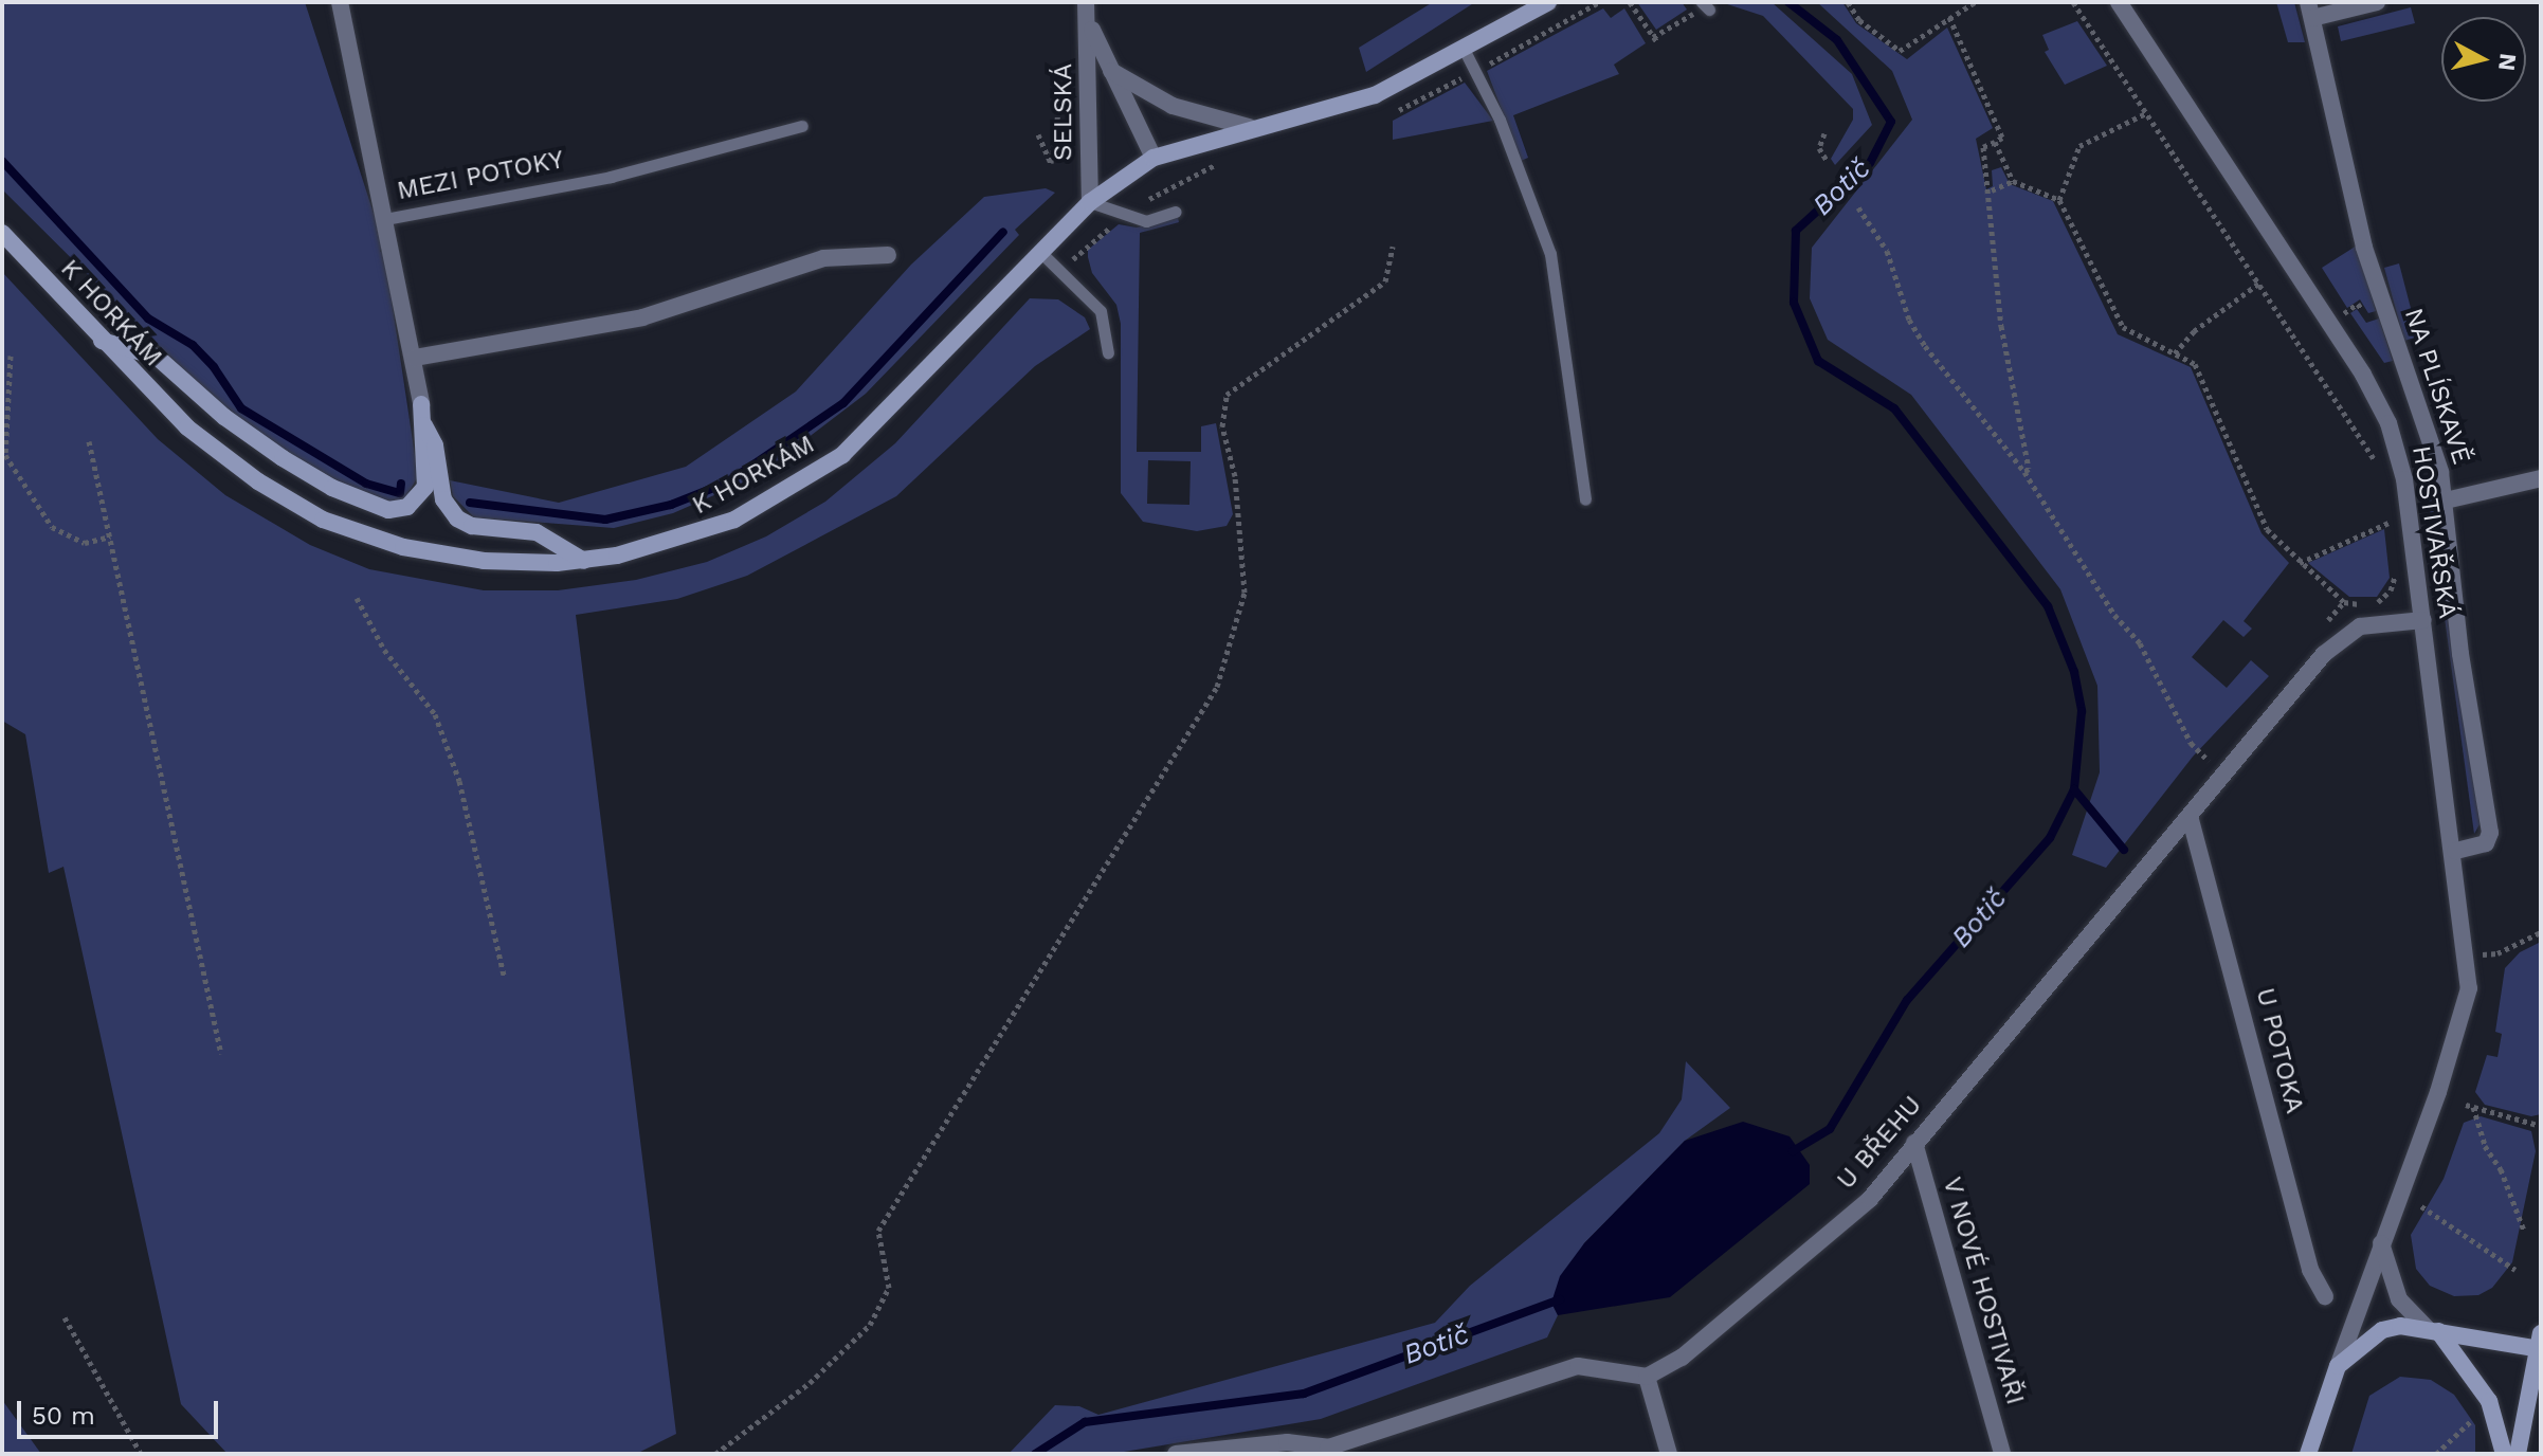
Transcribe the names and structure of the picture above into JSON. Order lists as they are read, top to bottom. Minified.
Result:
{"streets":{"main road":["K HORKÁM"],"street":["SELSKÁ","MEZI POTOKY","NA PLÍSKAVĚ","HOSTIVAŘSKÁ","U POTOKA","U BŘEHU","V NOVÉ HOSTIVAŘI"]},"crossings":[["SELSKÁ","K HORKÁM"],["NA PLÍSKAVĚ","HOSTIVAŘSKÁ"],["HOSTIVAŘSKÁ","U BŘEHU"],["U POTOKA","U BŘEHU"],["U BŘEHU","V NOVÉ HOSTIVAŘI"]],"water":["Botič"],"scale_bar":"50 m","north":"right"}
